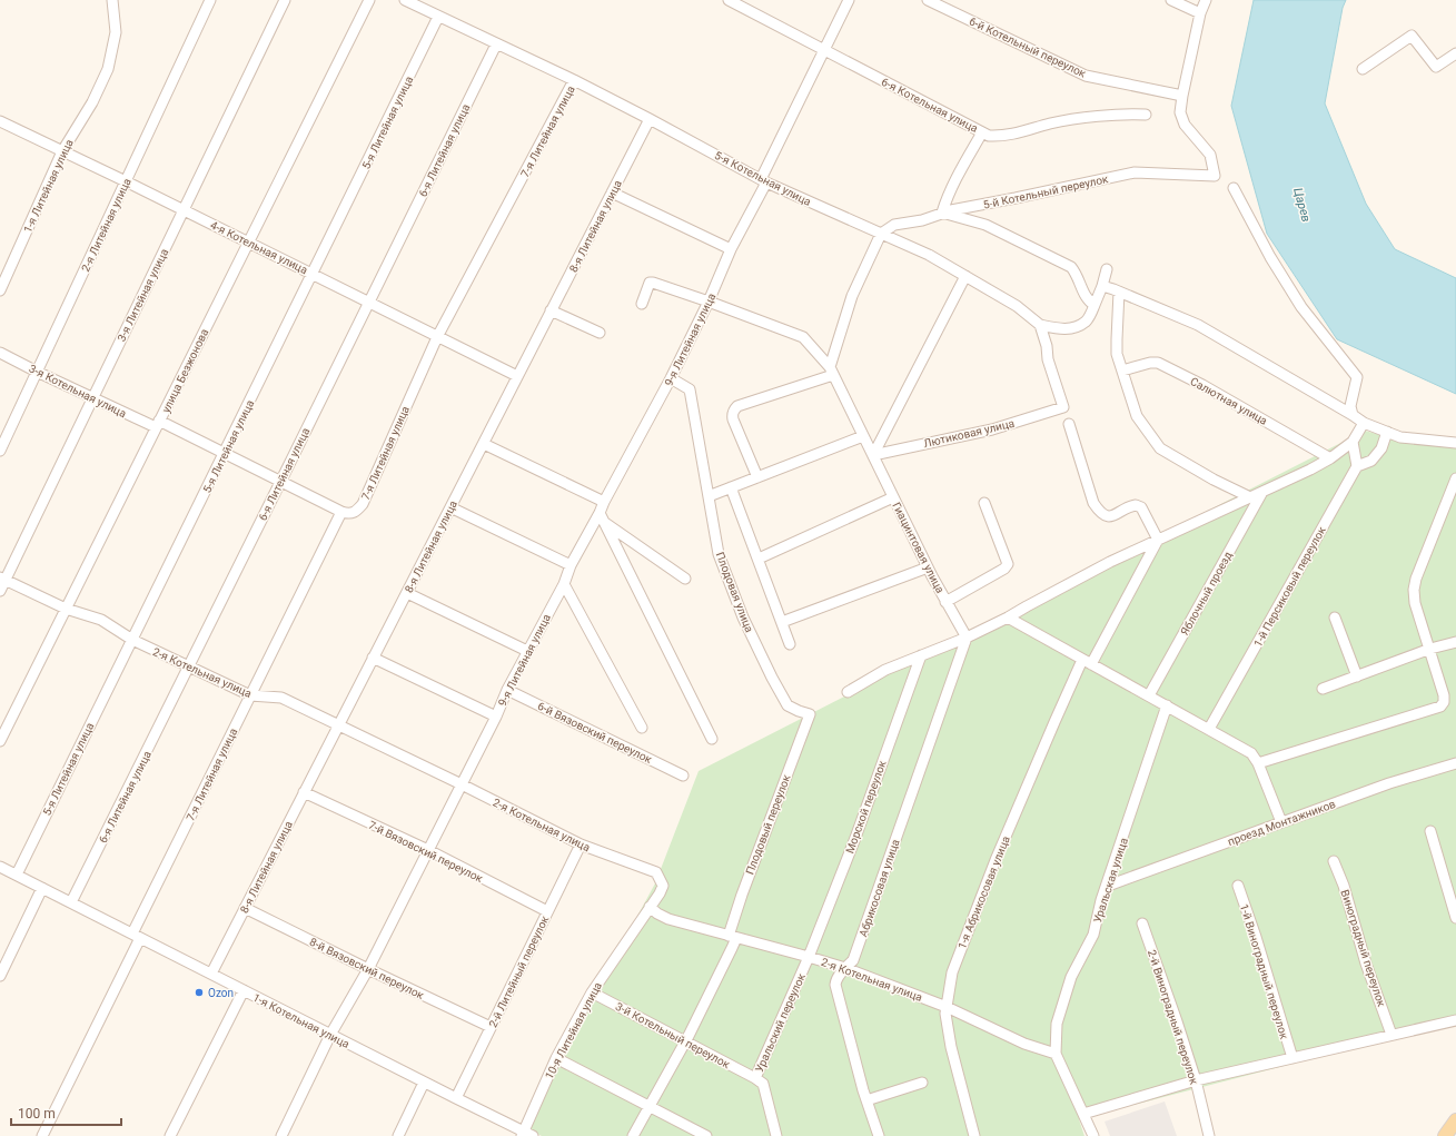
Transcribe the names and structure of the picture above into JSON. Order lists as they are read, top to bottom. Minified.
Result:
{"streets":{"street":["6-й Котельный переулок","6-я Котельная улица","5-я Литейная улица","7-я Литейная улица","6-я Литейная улица","5-я Котельная улица","1-я Литейная улица","5-й Котельный переулок","2-я Литейная улица","8-я Литейная улица","4-я Котельная улица","3-я Литейная улица","9-я Литейная улица","улица Безжонова","3-я Котельная улица","Салютная улица","Лютиковая улица","Гиацинтовая улица","1-й Персиковый переулок","Плодовая улица","Яблочный проезд","2-я Котельная улица","6-й Вязовский переулок","Морской переулок","проезд Монтажников","Плодовый переулок","7-й Вязовский переулок","Уральская улица","Абрикосовая улица","1-я Абрикосовая улица","Виноградный переулок","8-й Вязовский переулок","2-й Литейный переулок","1-й Виноградный переулок","2-й Виноградный переулок","1-я Котельная улица","Уральский переулок","10-я Литейная улица","3-й Котельный переулок"]},"crossings":[["6-й Котельный переулок","5-й Котельный переулок"],["6-я Котельная улица","9-я Литейная улица"],["5-я Литейная улица","5-я Котельная улица"],["5-я Литейная улица","4-я Котельная улица"],["5-я Литейная улица","3-я Котельная улица"],["5-я Литейная улица","2-я Котельная улица"],["5-я Литейная улица","1-я Котельная улица"],["7-я Литейная улица","5-я Котельная улица"],["7-я Литейная улица","4-я Котельная улица"],["7-я Литейная улица","3-я Котельная улица"],["7-я Литейная улица","2-я Котельная улица"],["7-я Литейная улица","1-я Котельная улица"],["6-я Литейная улица","5-я Котельная улица"],["6-я Литейная улица","4-я Котельная улица"],["6-я Литейная улица","3-я Котельная улица"],["6-я Литейная улица","2-я Котельная улица"],["6-я Литейная улица","1-я Котельная улица"],["5-я Котельная улица","5-й Котельный переулок"],["5-я Котельная улица","8-я Литейная улица"],["5-я Котельная улица","9-я Литейная улица"],["5-я Котельная улица","Лютиковая улица"],["1-я Литейная улица","4-я Котельная улица"],["2-я Литейная улица","4-я Котельная улица"],["2-я Литейная улица","3-я Котельная улица"],["8-я Литейная улица","4-я Котельная улица"],["8-я Литейная улица","2-я Котельная улица"],["8-я Литейная улица","7-й Вязовский переулок"],["8-я Литейная улица","8-й Вязовский переулок"],["8-я Литейная улица","1-я Котельная улица"],["4-я Котельная улица","3-я Литейная улица"],["4-я Котельная улица","улица Безжонова"],["3-я Литейная улица","3-я Котельная улица"],["3-я Литейная улица","2-я Котельная улица"],["9-я Литейная улица","Гиацинтовая улица"],["9-я Литейная улица","Плодовая улица"],["9-я Литейная улица","2-я Котельная улица"],["9-я Литейная улица","6-й Вязовский переулок"],["9-я Литейная улица","7-й Вязовский переулок"],["9-я Литейная улица","8-й Вязовский переулок"],["9-я Литейная улица","1-я Котельная улица"],["улица Безжонова","3-я Котельная улица"],["улица Безжонова","2-я Котельная улица"],["Лютиковая улица","Гиацинтовая улица"],["Гиацинтовая улица","Абрикосовая улица"],["Плодовая улица","Плодовый переулок"],["2-я Котельная улица","Морской переулок"],["2-я Котельная улица","Плодовый переулок"],["2-я Котельная улица","Уральская улица"],["2-я Котельная улица","Абрикосовая улица"],["2-я Котельная улица","1-я Абрикосовая улица"],["2-я Котельная улица","2-й Литейный переулок"],["2-я Котельная улица","Уральский переулок"],["2-я Котельная улица","10-я Литейная улица"],["Морской переулок","Уральский переулок"],["проезд Монтажников","Уральская улица"],["Плодовый переулок","3-й Котельный переулок"],["7-й Вязовский переулок","2-й Литейный переулок"],["8-й Вязовский переулок","2-й Литейный переулок"],["2-й Литейный переулок","1-я Котельная улица"],["1-я Котельная улица","10-я Литейная улица"],["Уральский переулок","3-й Котельный переулок"],["10-я Литейная улица","3-й Котельный переулок"]],"water":["Царев"],"places":["Ozon"],"scale_bar":"100 m"}
